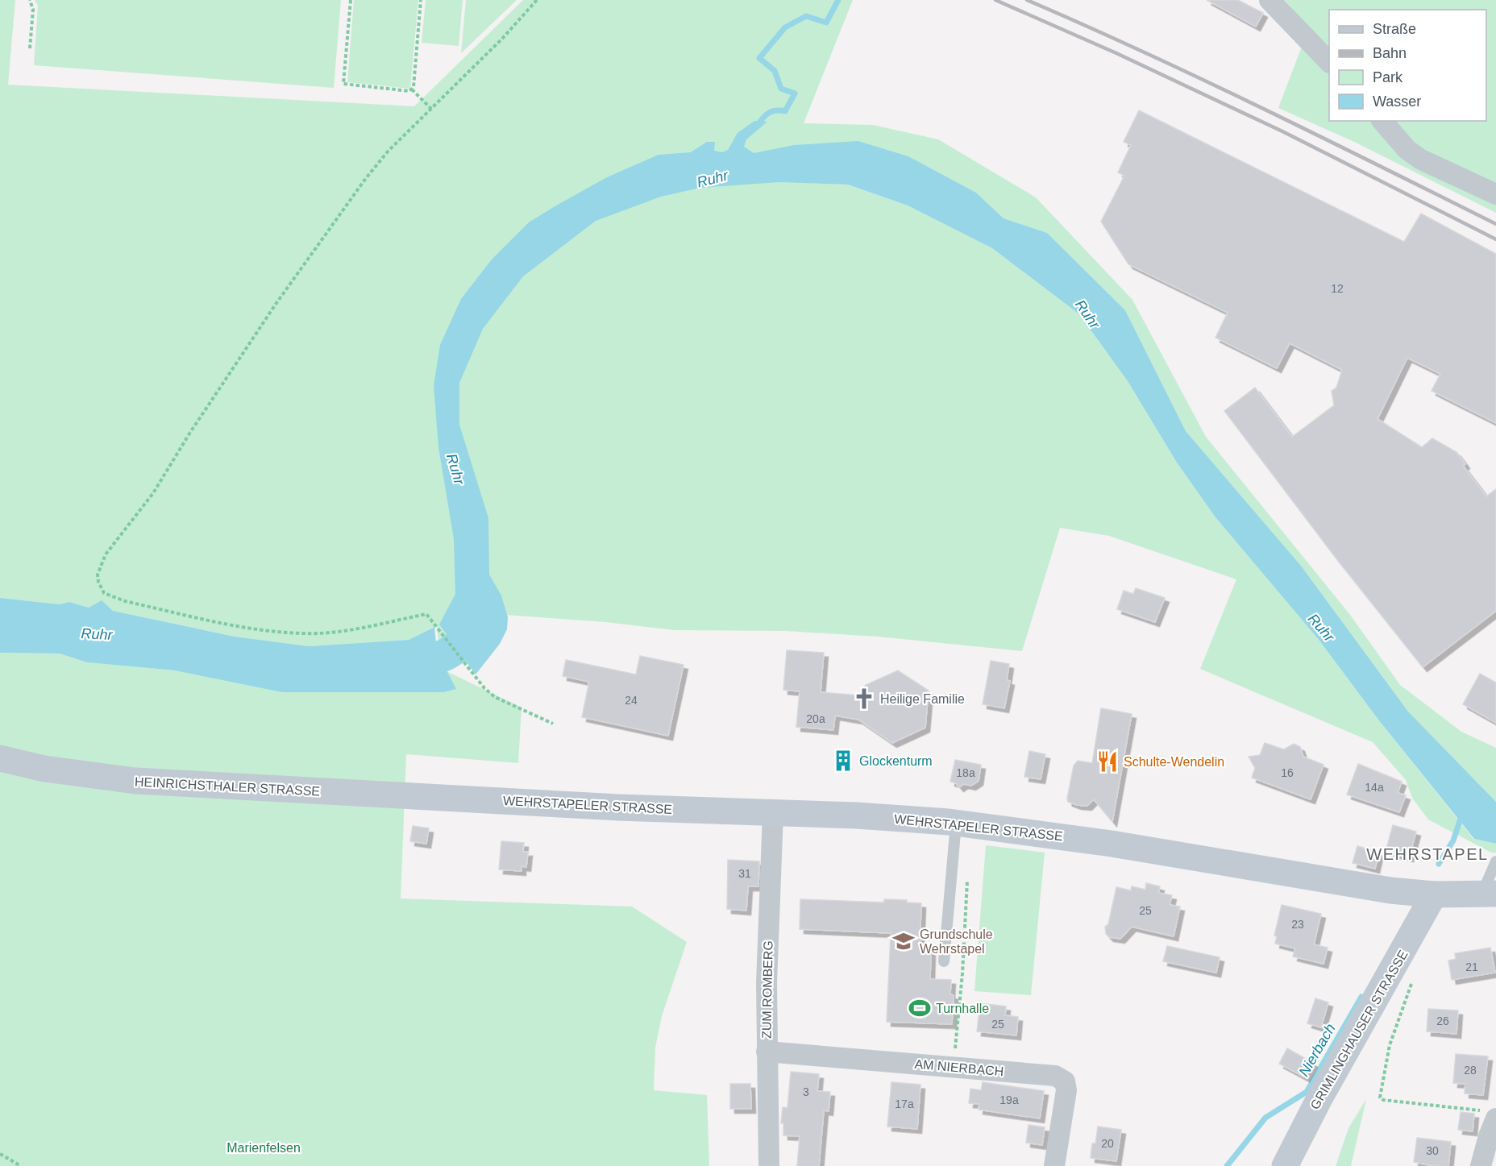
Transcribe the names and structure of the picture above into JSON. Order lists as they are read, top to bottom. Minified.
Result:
{"streets":{"main road":["HEINRICHSTHALER STRASSE","WEHRSTAPELER STRASSE","GRIMLINGHAUSER STRASSE"],"street":["ZUM ROMBERG","AM NIERBACH"]},"crossings":[["HEINRICHSTHALER STRASSE","WEHRSTAPELER STRASSE"],["WEHRSTAPELER STRASSE","ZUM ROMBERG"],["WEHRSTAPELER STRASSE","GRIMLINGHAUSER STRASSE"],["ZUM ROMBERG","AM NIERBACH"]],"districts":["WEHRSTAPEL"],"water":["Ruhr","Nierbach"],"parks":["Marienfelsen"],"places":{"church":["Heilige Familie"],"building":["Glockenturm"],"restaurant":["Schulte-Wendelin"],"school or university":["Grundschule Wehrstapel"],"sports":["Turnhalle"]},"house_numbers":["12","24","20a","18a","16","14a","31","25","23","21","26","25","28","3","19a","17a","20","30"],"legend":["Straße","Bahn","Park","Wasser"]}
